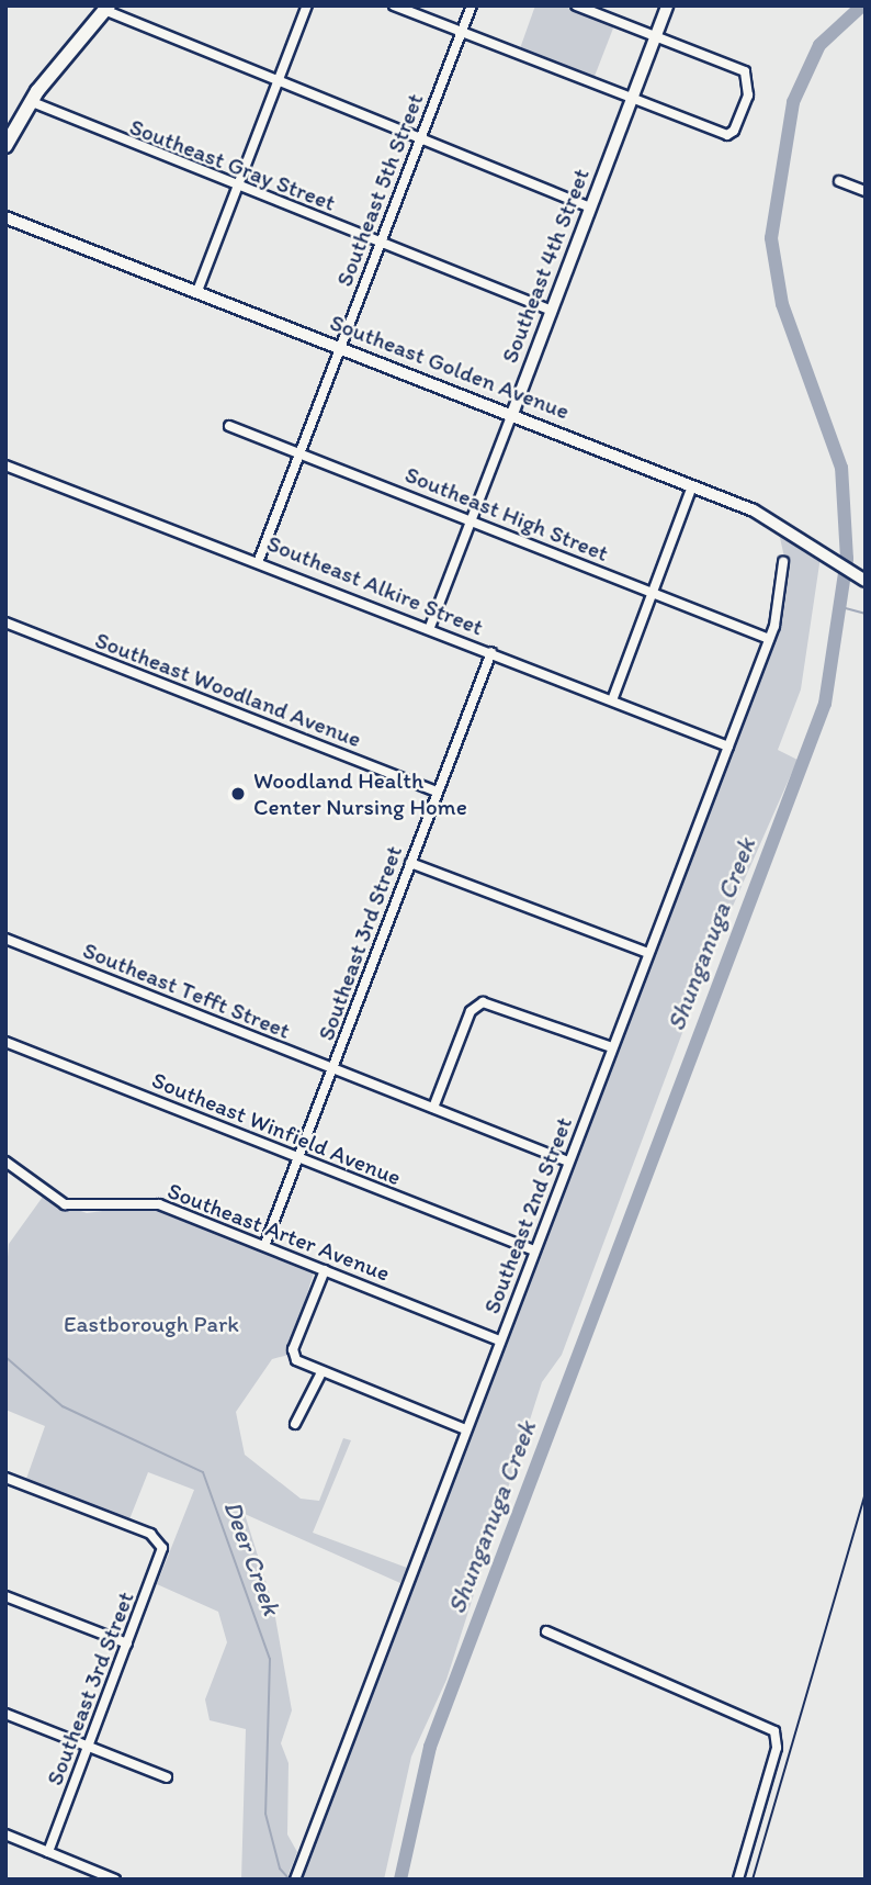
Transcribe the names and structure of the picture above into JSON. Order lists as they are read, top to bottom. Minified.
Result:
{"streets":{"street":["Southeast Gray Street","Southeast 5th Street","Southeast 4th Street","Southeast Golden Avenue","Southeast High Street","Southeast Alkire Street","Southeast Woodland Avenue","Southeast 3rd Street","Southeast Tefft Street","Southeast Winfield Avenue","Southeast 2nd Street","Southeast Arter Avenue"]},"crossings":[["Southeast Gray Street","Southeast 5th Street"],["Southeast Gray Street","Southeast 4th Street"],["Southeast 5th Street","Southeast Golden Avenue"],["Southeast 5th Street","Southeast High Street"],["Southeast 5th Street","Southeast Alkire Street"],["Southeast 4th Street","Southeast Golden Avenue"],["Southeast 4th Street","Southeast High Street"],["Southeast 4th Street","Southeast Alkire Street"],["Southeast High Street","Southeast 2nd Street"],["Southeast Alkire Street","Southeast 3rd Street"],["Southeast Alkire Street","Southeast 2nd Street"],["Southeast Woodland Avenue","Southeast 3rd Street"],["Southeast 3rd Street","Southeast Tefft Street"],["Southeast 3rd Street","Southeast Winfield Avenue"],["Southeast 3rd Street","Southeast Arter Avenue"],["Southeast Tefft Street","Southeast 2nd Street"],["Southeast Winfield Avenue","Southeast 2nd Street"],["Southeast 2nd Street","Southeast Arter Avenue"]],"water":["Shunganuga Creek","Deer Creek"],"parks":["Eastborough Park"],"places":["Woodland Health Center Nursing Home"]}
